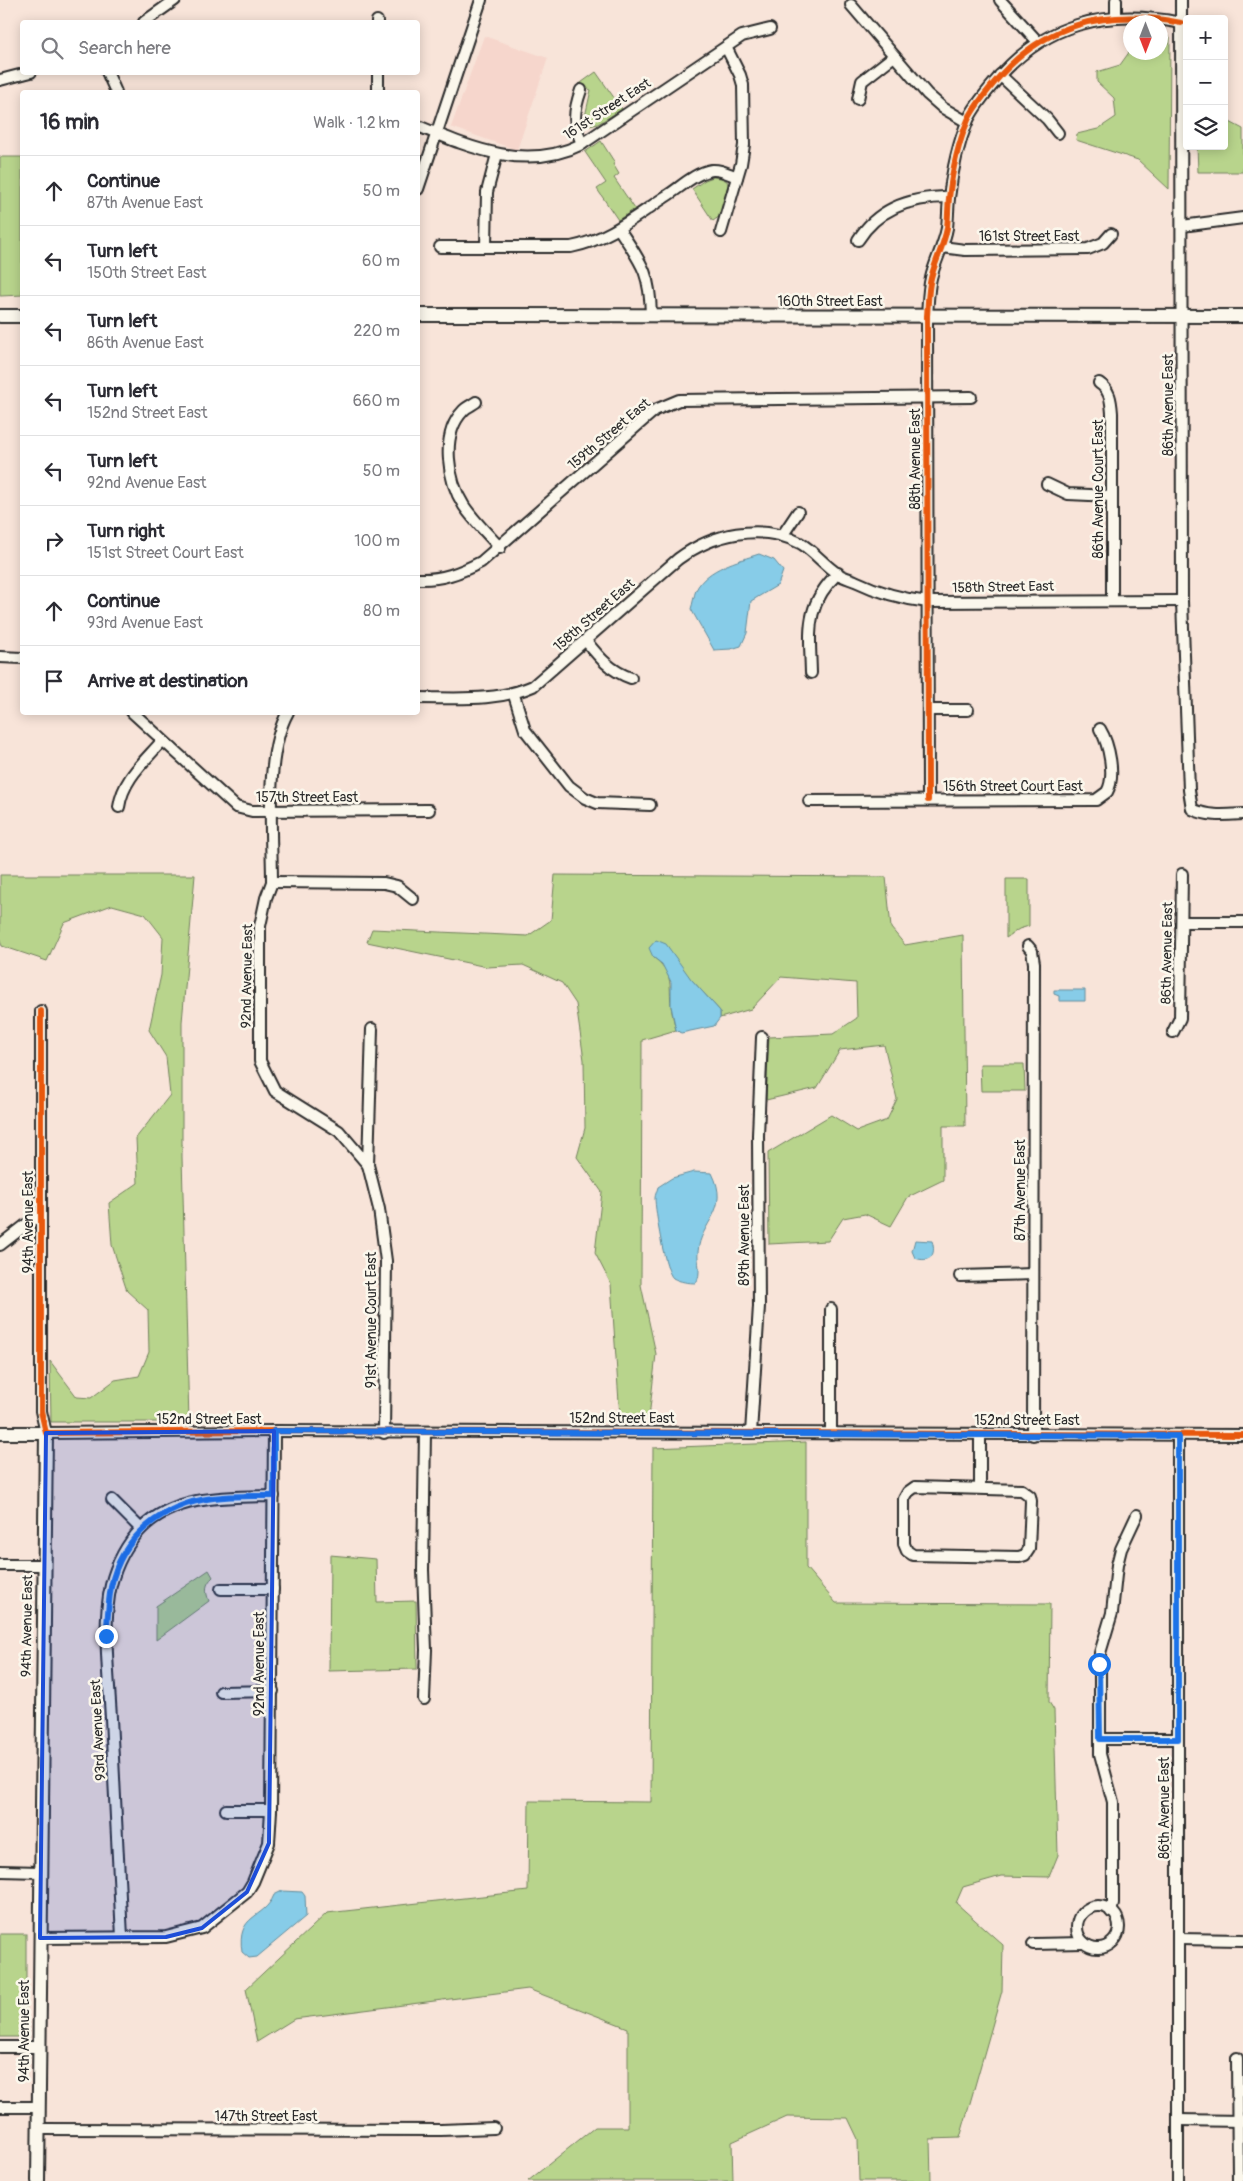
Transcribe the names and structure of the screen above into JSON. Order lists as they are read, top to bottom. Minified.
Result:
{"streets":{"main road":["160th Street East","94th Avenue East","152nd Street East"],"street":["161st Street East","86th Avenue East","159th Street East","88th Avenue East","86th Avenue Court East","158th Street East","156th Street Court East","157th Street East","92nd Avenue East","87th Avenue East","89th Avenue East","91st Avenue Court East","93rd Avenue East","147th Street East"]},"crossings":[["161st Street East","88th Avenue East"],["160th Street East","86th Avenue East"],["160th Street East","88th Avenue East"],["86th Avenue East","88th Avenue East"],["86th Avenue East","158th Street East"],["86th Avenue East","152nd Street East"],["159th Street East","88th Avenue East"],["88th Avenue East","158th Street East"],["88th Avenue East","156th Street Court East"],["86th Avenue Court East","158th Street East"],["157th Street East","92nd Avenue East"],["92nd Avenue East","91st Avenue Court East"],["92nd Avenue East","152nd Street East"],["92nd Avenue East","93rd Avenue East"],["87th Avenue East","152nd Street East"],["94th Avenue East","152nd Street East"],["94th Avenue East","147th Street East"],["89th Avenue East","152nd Street East"],["91st Avenue Court East","152nd Street East"]],"north":"bottom","page":{"map_buttons":["+","−"],"search":"Search here","heading":["16 min","Walk · 1.2 km"],"list":[["Continue","87th Avenue East","50 m"],["Turn left","150th Street East","60 m"],["Turn left","86th Avenue East","220 m"],["Turn left","152nd Street East","660 m"],["Turn left","92nd Avenue East","50 m"],["Turn right","151st Street Court East","100 m"],["Continue","93rd Avenue East","80 m"],"Arrive at destination"]}}
